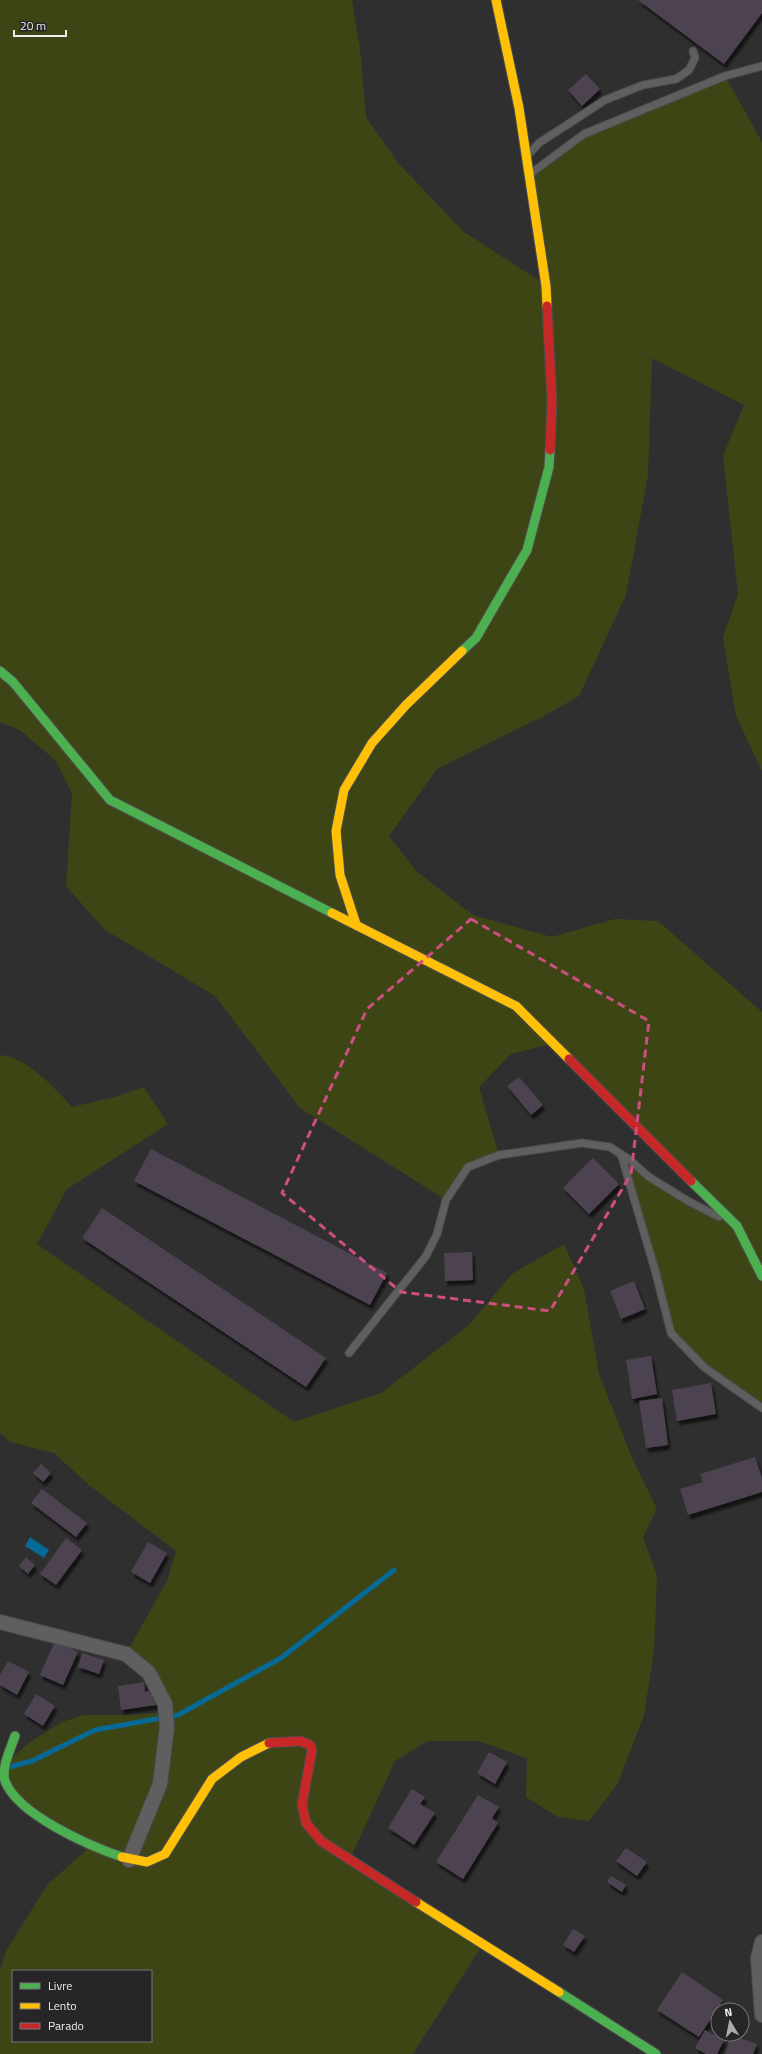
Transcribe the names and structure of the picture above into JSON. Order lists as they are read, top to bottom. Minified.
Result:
{"legend":["Livre","Lento","Parado"],"scale_bar":"20 m","north":"top"}
